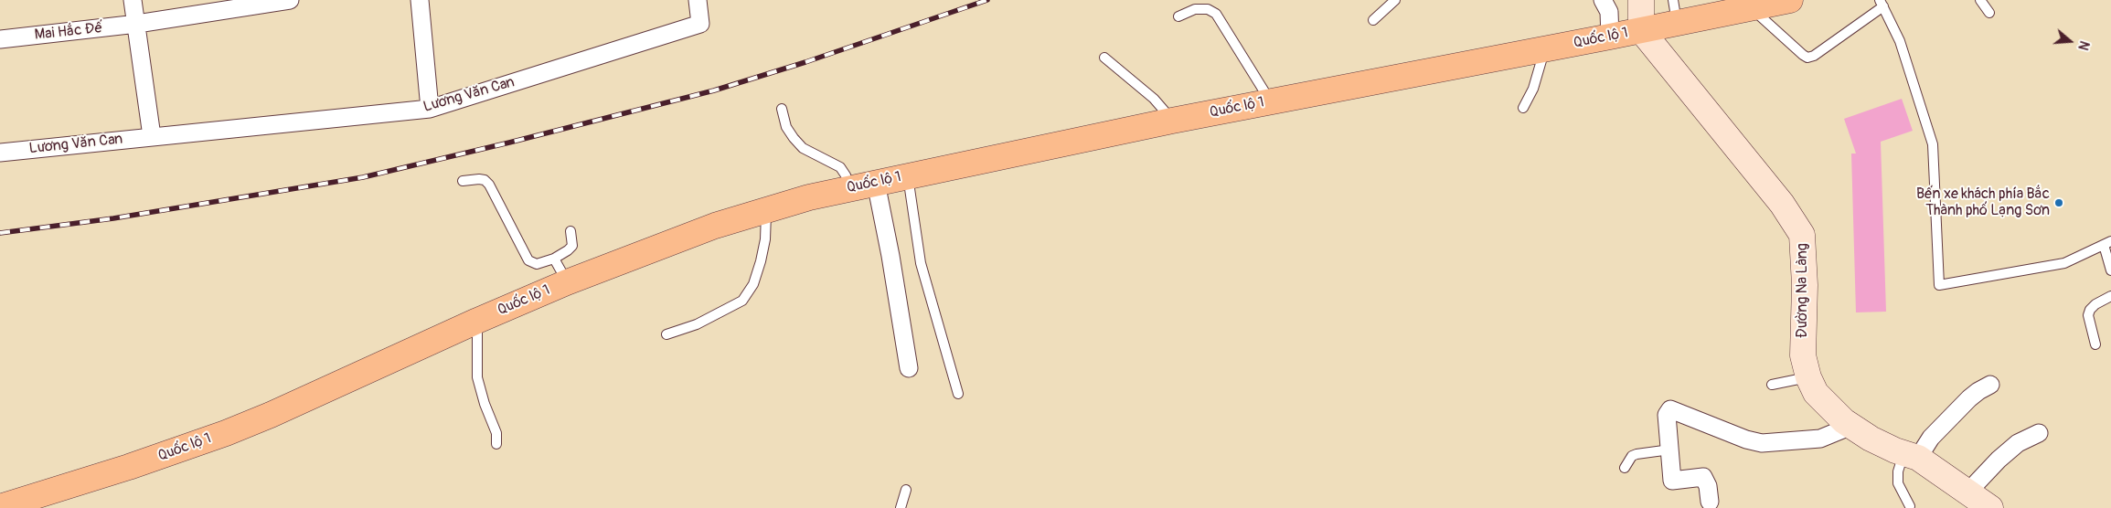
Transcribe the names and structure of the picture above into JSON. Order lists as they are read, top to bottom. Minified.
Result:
{"streets":{"highway":["Quốc lộ 1"],"main road":["Đường Na Làng"],"street":["Mai Hắc Đế","Lương Văn Can"]},"crossings":[["Quốc lộ 1","Đường Na Làng"]],"places":["Bến xe khách phía Bắc Thành phố Lạng Sơn"],"north":"right"}
